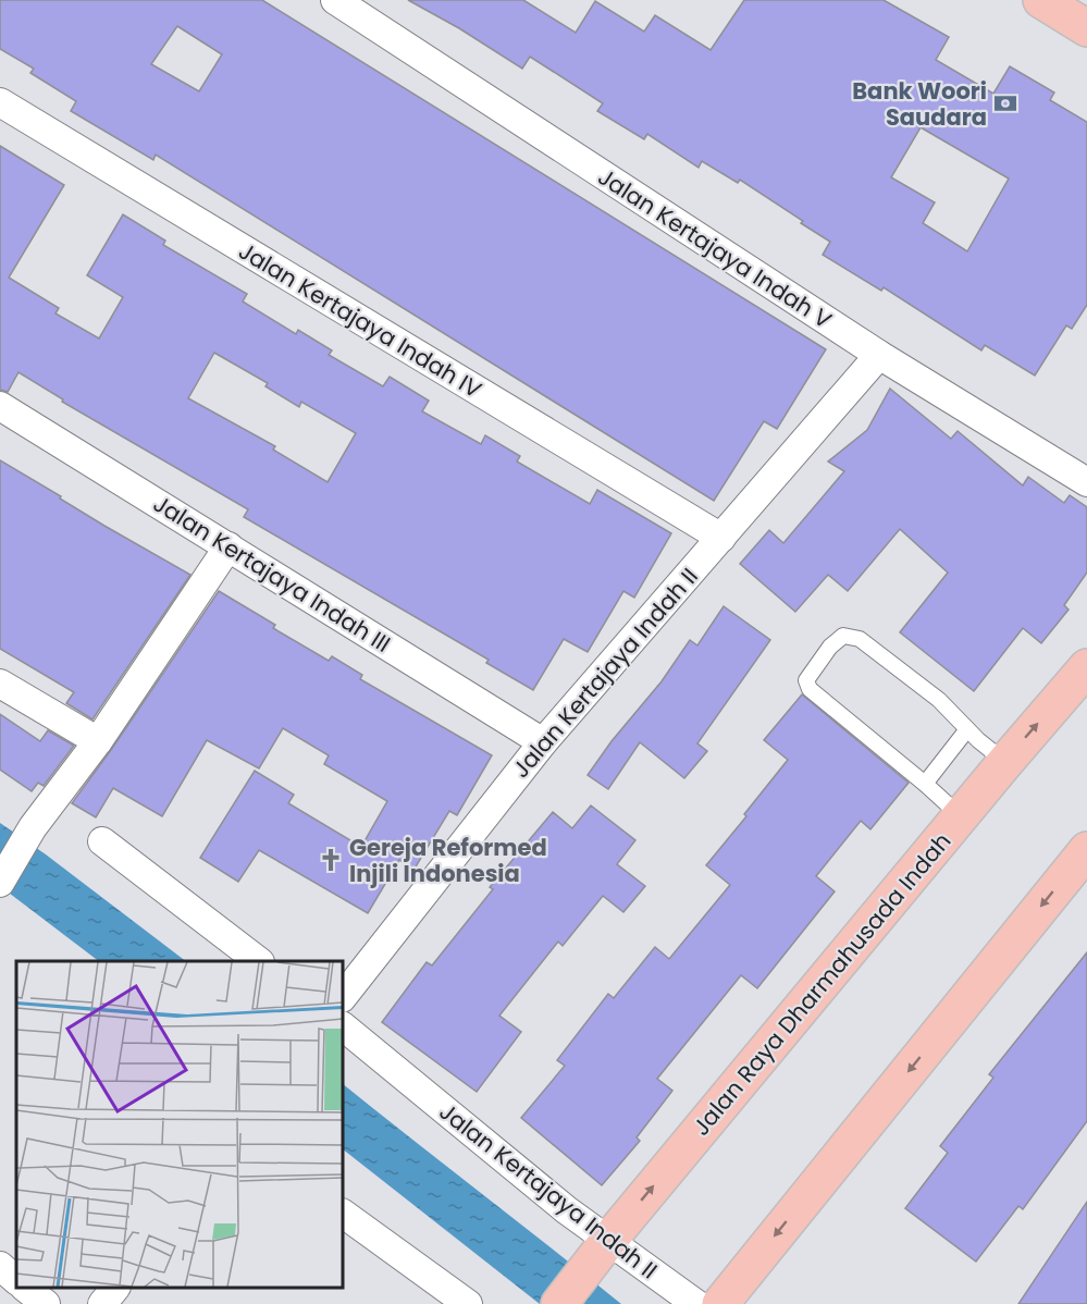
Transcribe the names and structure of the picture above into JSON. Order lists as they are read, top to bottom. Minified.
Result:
{"streets":{"main road":["Jalan Raya Dharmahusada Indah"],"street":["Jalan Kertajaya Indah V","Jalan Kertajaya Indah IV","Jalan Kertajaya Indah III","Jalan Kertajaya Indah II"]},"crossings":[["Jalan Kertajaya Indah V","Jalan Kertajaya Indah II"],["Jalan Kertajaya Indah IV","Jalan Kertajaya Indah II"],["Jalan Kertajaya Indah III","Jalan Kertajaya Indah II"],["Jalan Kertajaya Indah II","Jalan Raya Dharmahusada Indah"]],"places":{"bank":["Bank Woori Saudara"],"church":["Gereja Reformed Injili Indonesia"]}}
